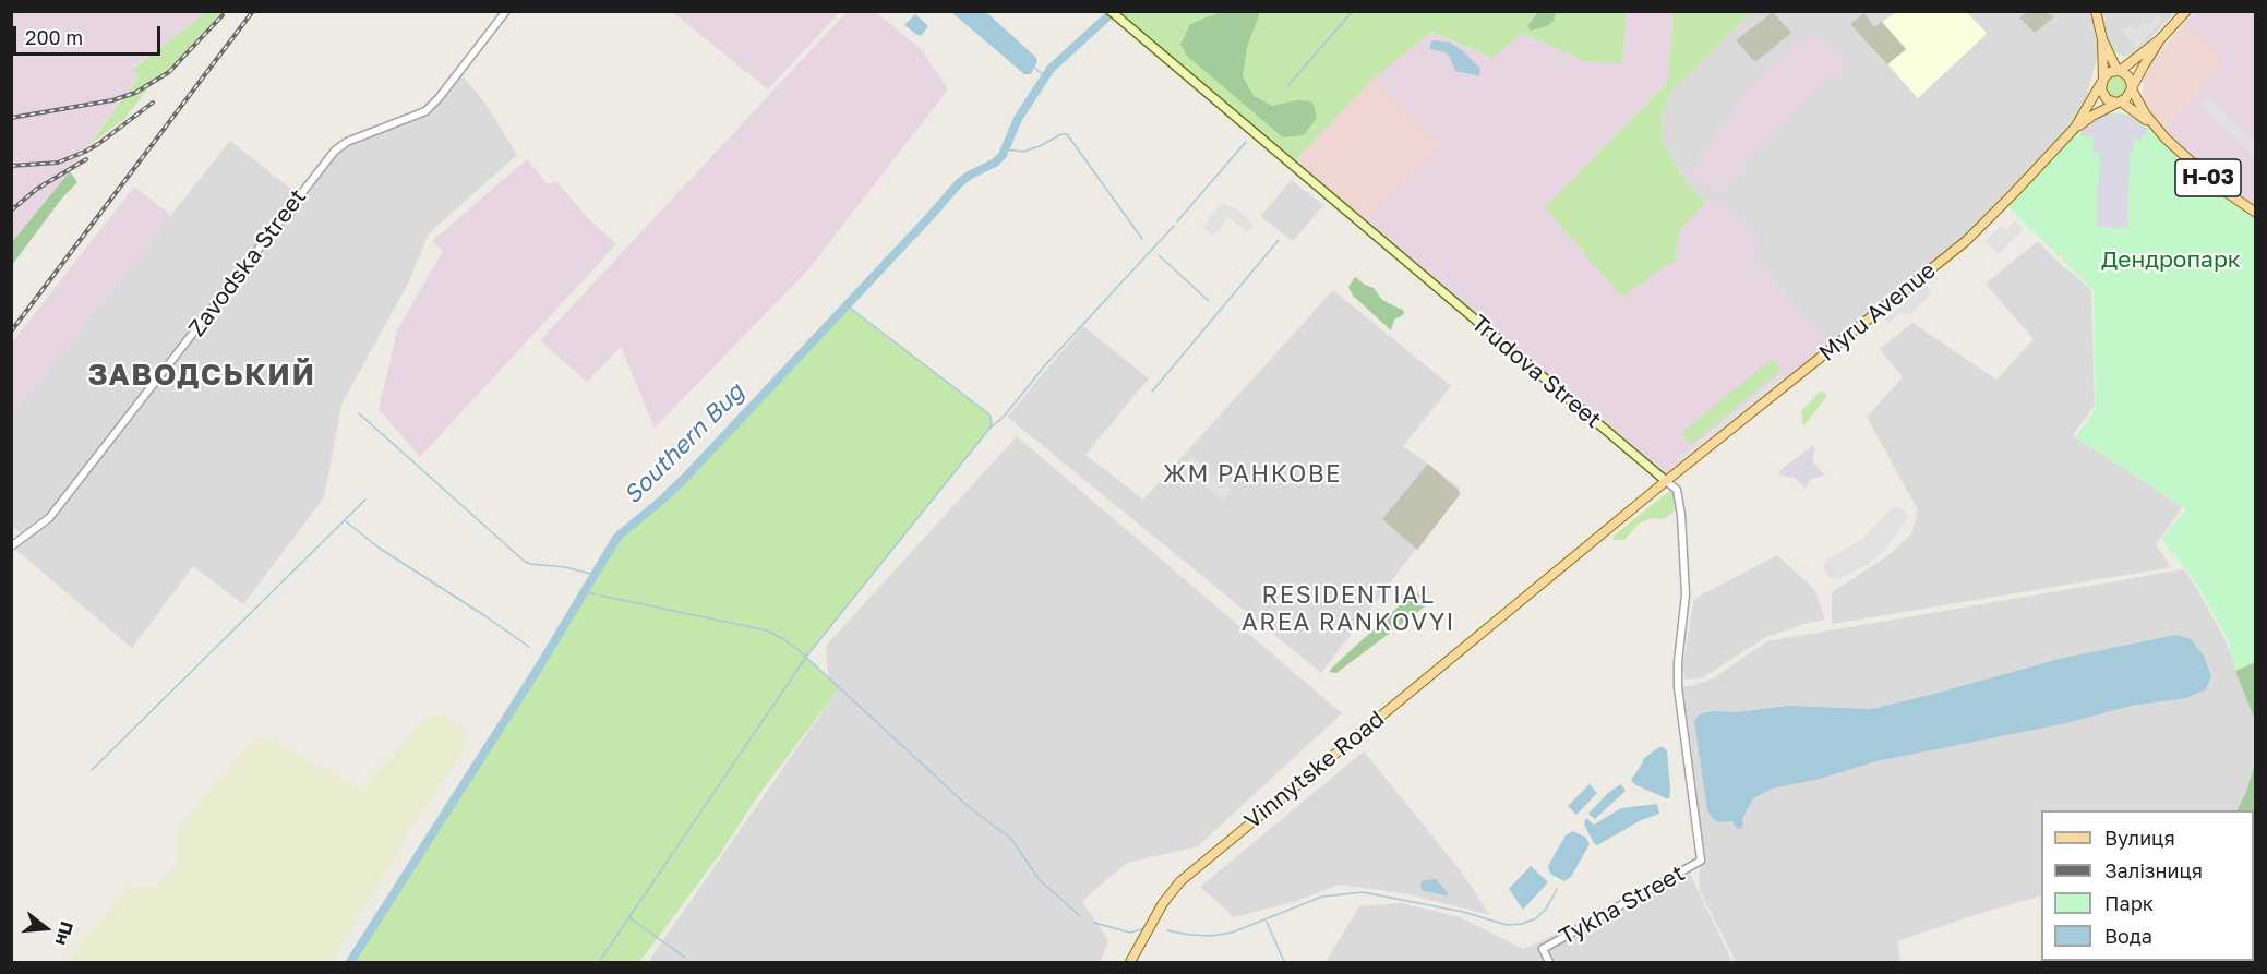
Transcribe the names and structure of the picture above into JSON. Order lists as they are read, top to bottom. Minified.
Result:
{"streets":{"main road":["Н-03","Myru Avenue","Trudova Street","Vinnytske Road"],"street":["Zavodska Street","Tykha Street"]},"crossings":[["Н-03","Myru Avenue"],["Myru Avenue","Trudova Street"],["Myru Avenue","Vinnytske Road"],["Trudova Street","Tykha Street"]],"districts":["ЗАВОДСЬКИЙ","ЖМ РАНКОВЕ","RESIDENTIAL AREA RANKOVYI"],"water":["Southern Bug"],"parks":["Дендропарк"],"legend":["Вулиця","Залізниця","Парк","Вода"],"scale_bar":"200 m","north":"right"}
